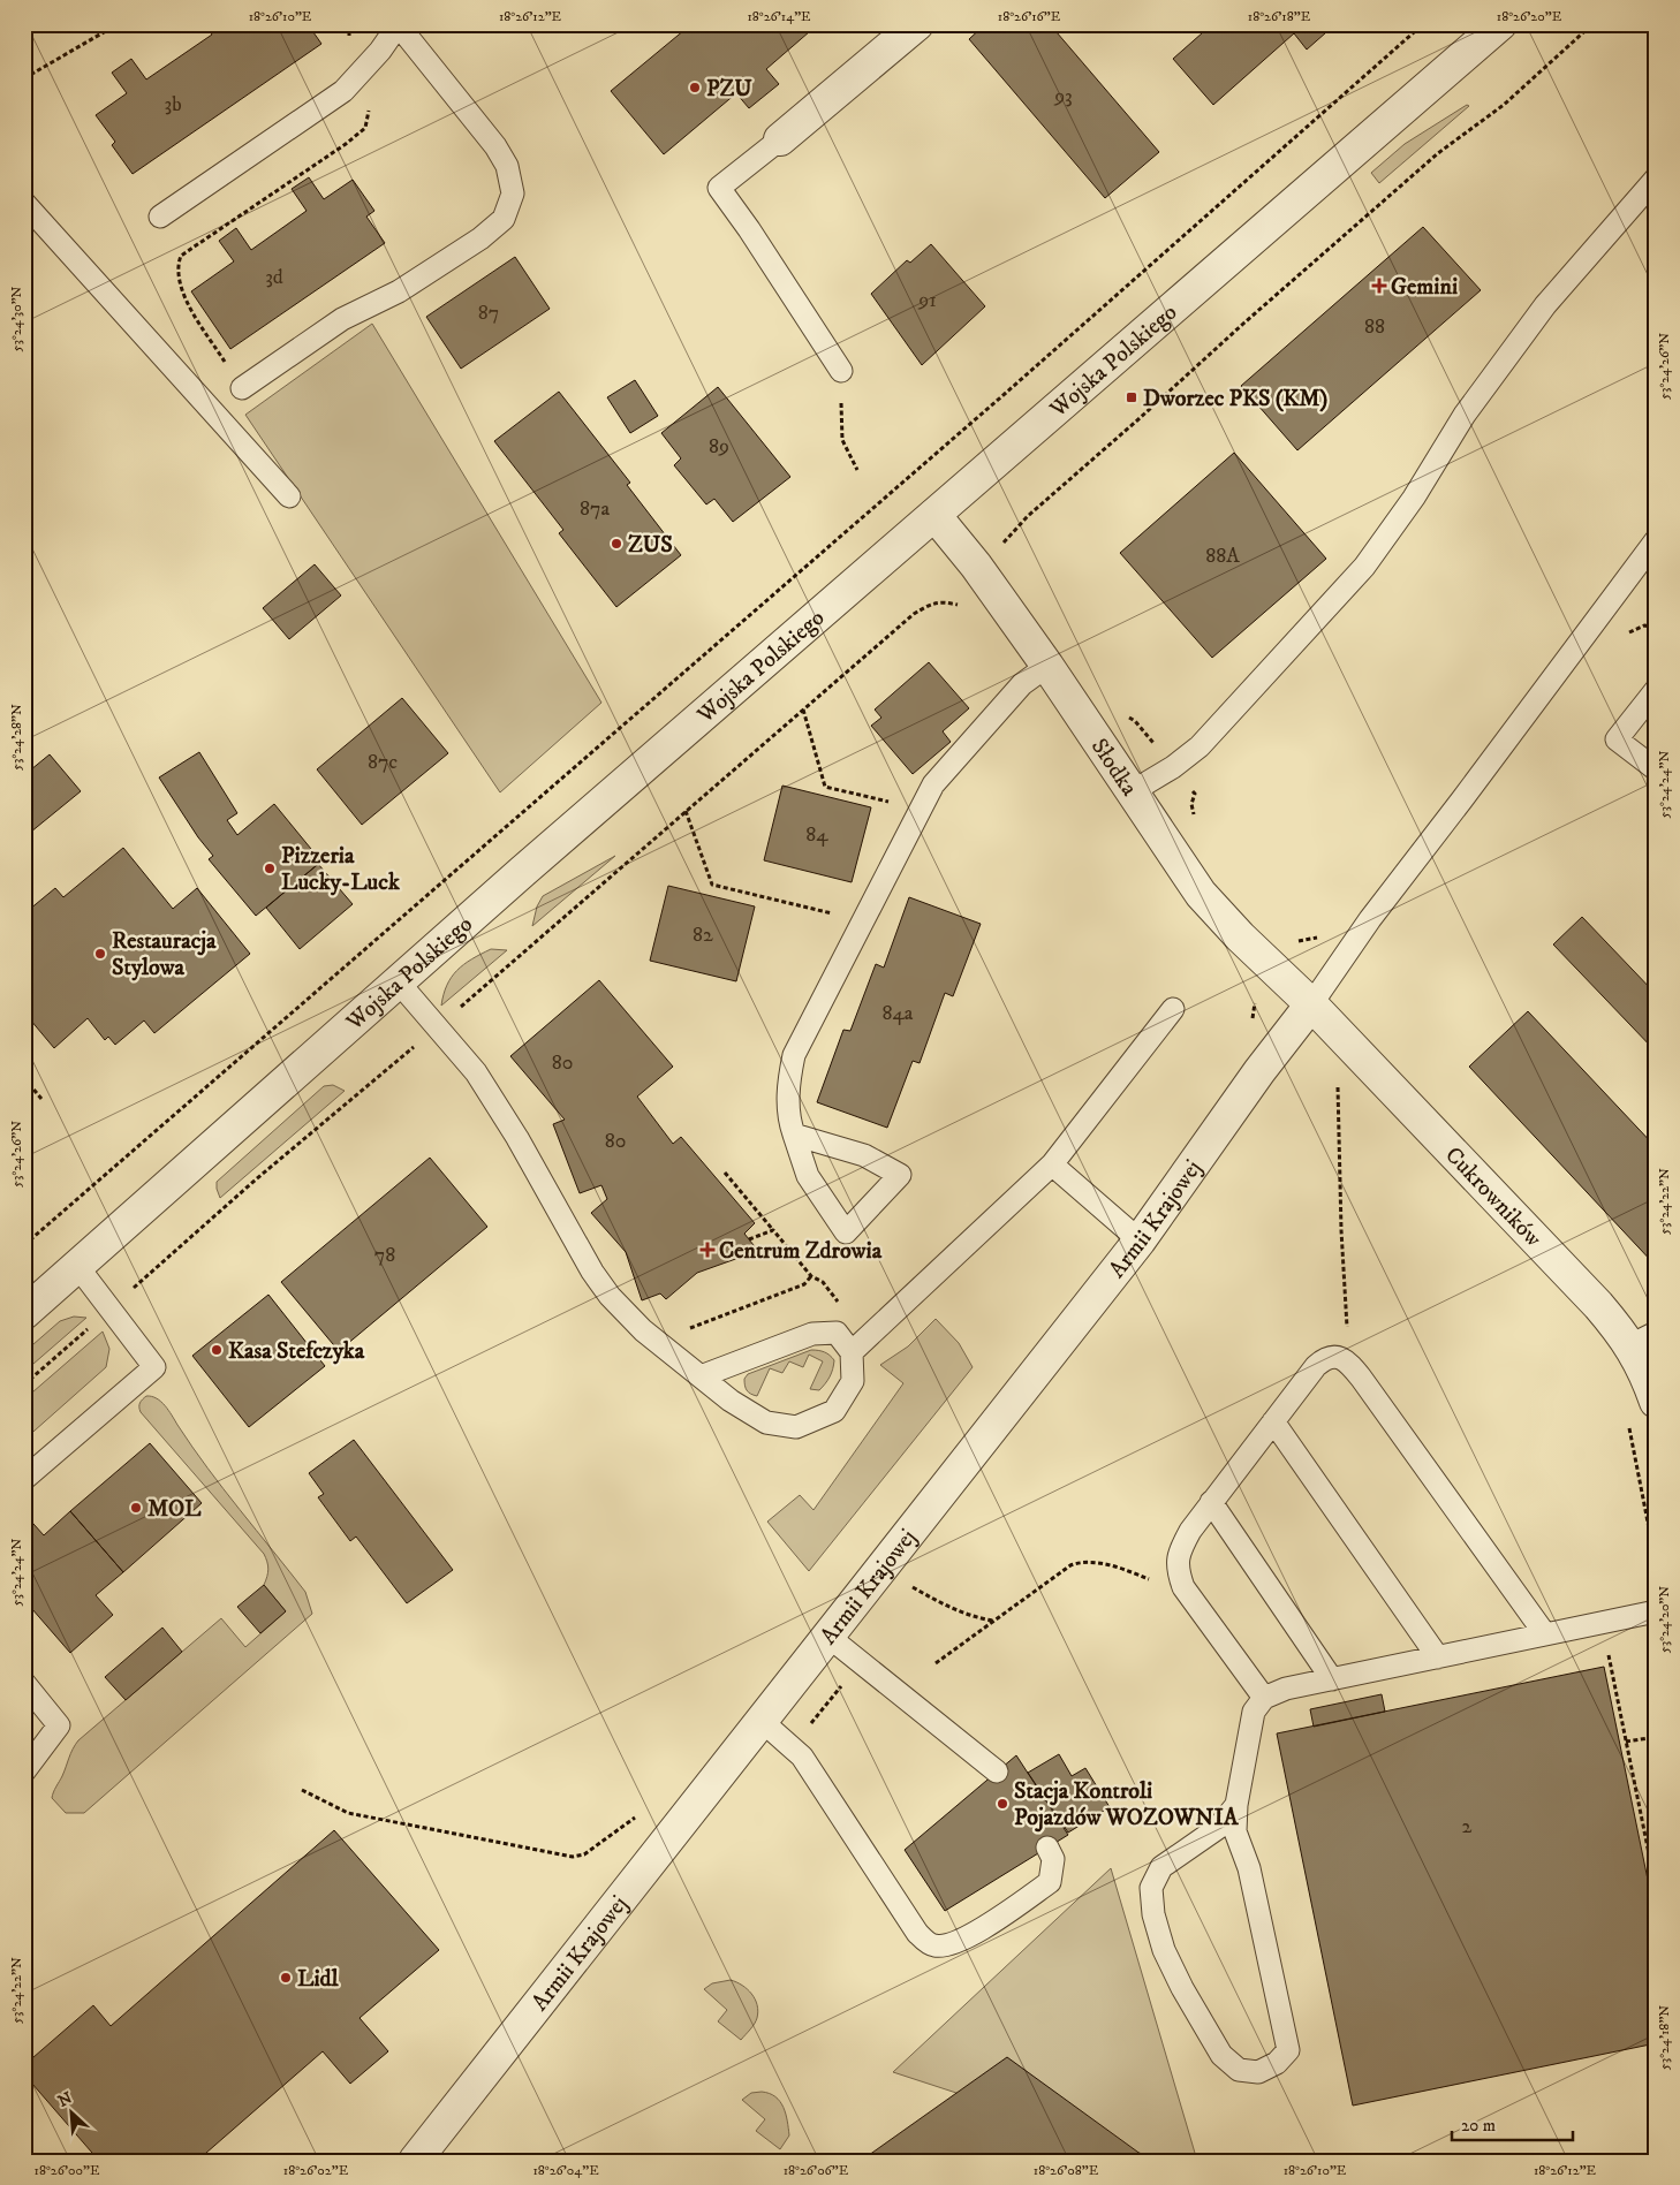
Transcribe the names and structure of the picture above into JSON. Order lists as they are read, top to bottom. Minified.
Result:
{"streets":{"street":["Wojska Polskiego","Słodka","Cukrowników","Armii Krajowej"]},"crossings":[["Wojska Polskiego","Słodka"],["Słodka","Cukrowników"],["Słodka","Armii Krajowej"],["Cukrowników","Armii Krajowej"]],"places":{"other":["PZU","ZUS","Pizzeria Lucky-Luck","Restauracja Stylowa","Kasa Stefczyka","MOL","Stacja Kontroli Pojazdów WOZOWNIA","Lidl"],"health":["Gemini","Centrum Zdrowia"],"transit":["Dworzec PKS (KM)"]},"house_numbers":["93","3b","3d","91","87","88","89","87a","88A","87c","84","82","84a","80","80","78","2"],"scale_bar":"20 m","north":"top left","coordinates":["18°26'10\"E","18°26'12\"E","18°26'14\"E","18°26'16\"E","18°26'18\"E","18°26'20\"E","53°24'30\"N","53°24'26\"N","53°24'28\"N","53°24'24\"N","53°24'22\"N","53°24'20\"N","53°24'18\"N","18°26'00\"E","18°26'02\"E","18°26'04\"E","18°26'06\"E","18°26'08\"E"]}
